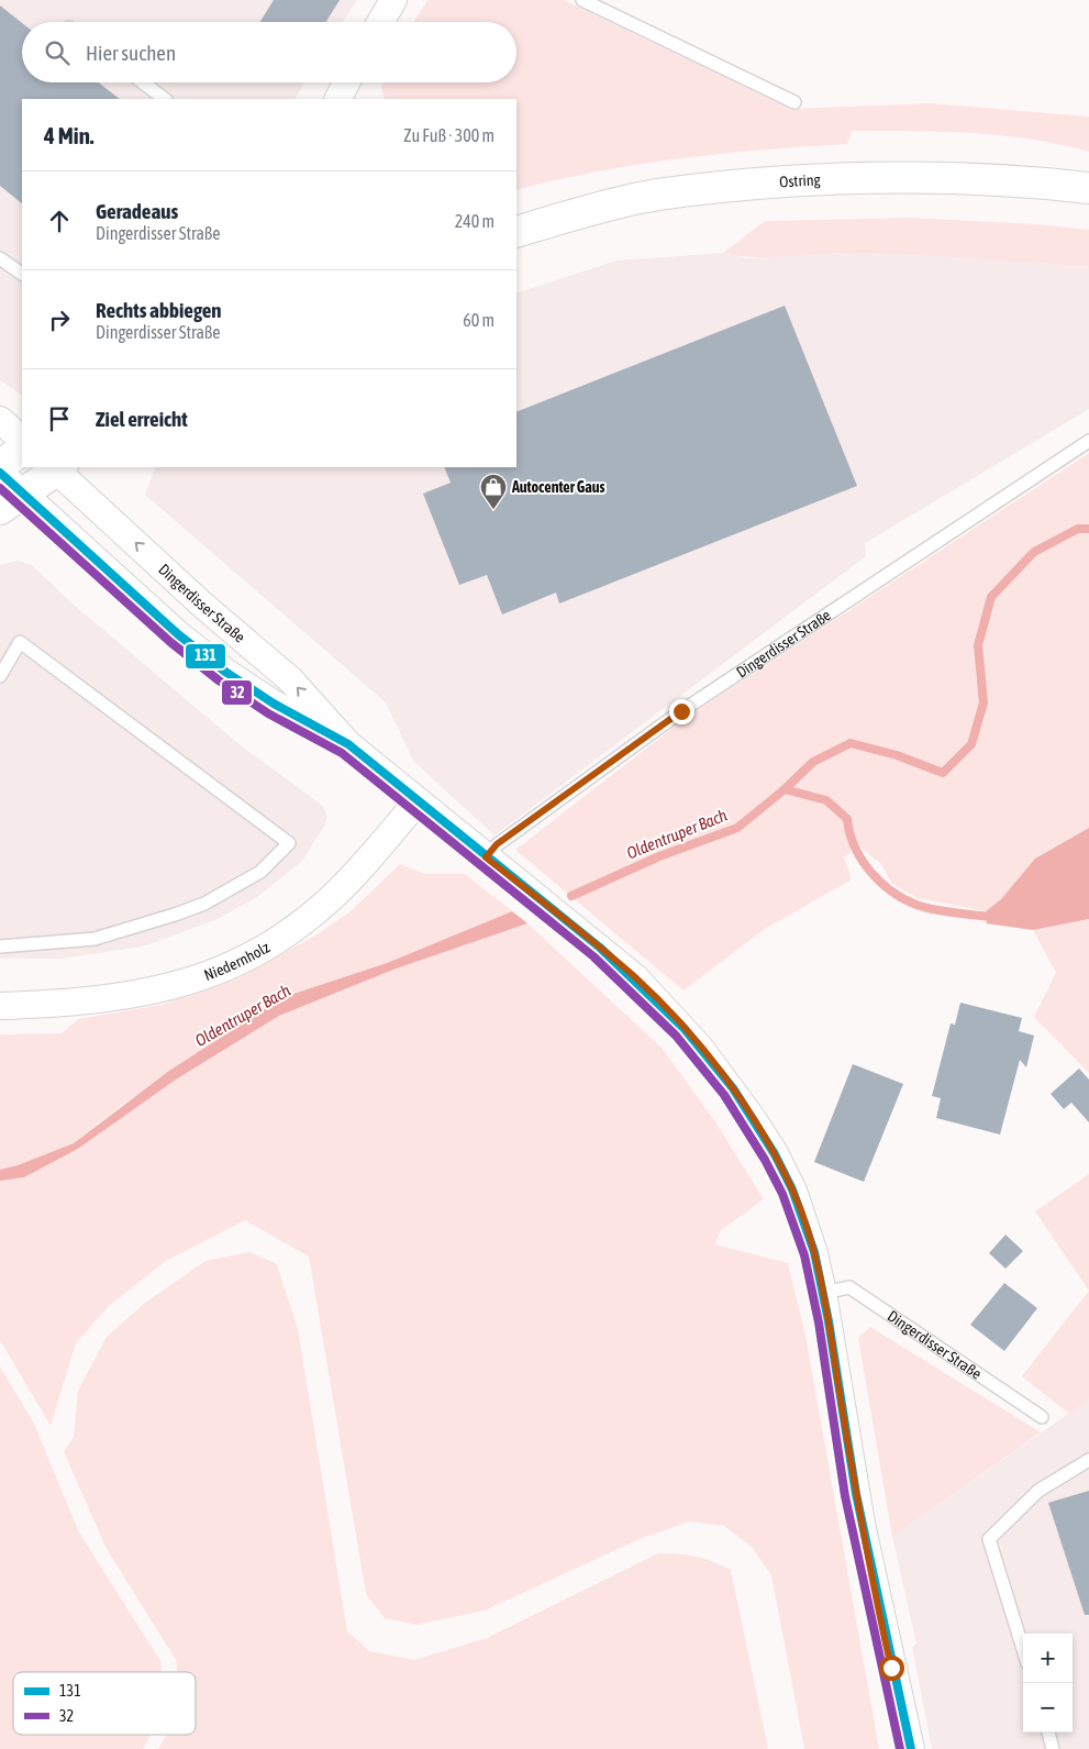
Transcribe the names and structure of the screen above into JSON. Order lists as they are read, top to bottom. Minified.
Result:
{"streets":{"main road":["Ostring"],"street":["Dingerdisser Straße","Niedernholz"]},"crossings":[["Dingerdisser Straße","Niedernholz"]],"water":["Oldentruper Bach"],"places":{"shop":["Autocenter Gaus"]},"lines":["transit line 131","transit line 32"],"legend":["131","32"],"page":{"search":"Hier suchen","heading":["4 Min.","Zu Fuß · 300 m"],"list":[["Geradeaus","Dingerdisser Straße","240 m"],["Rechts abbiegen","Dingerdisser Straße","60 m"],"Ziel erreicht"],"map_buttons":["+","−"]}}
